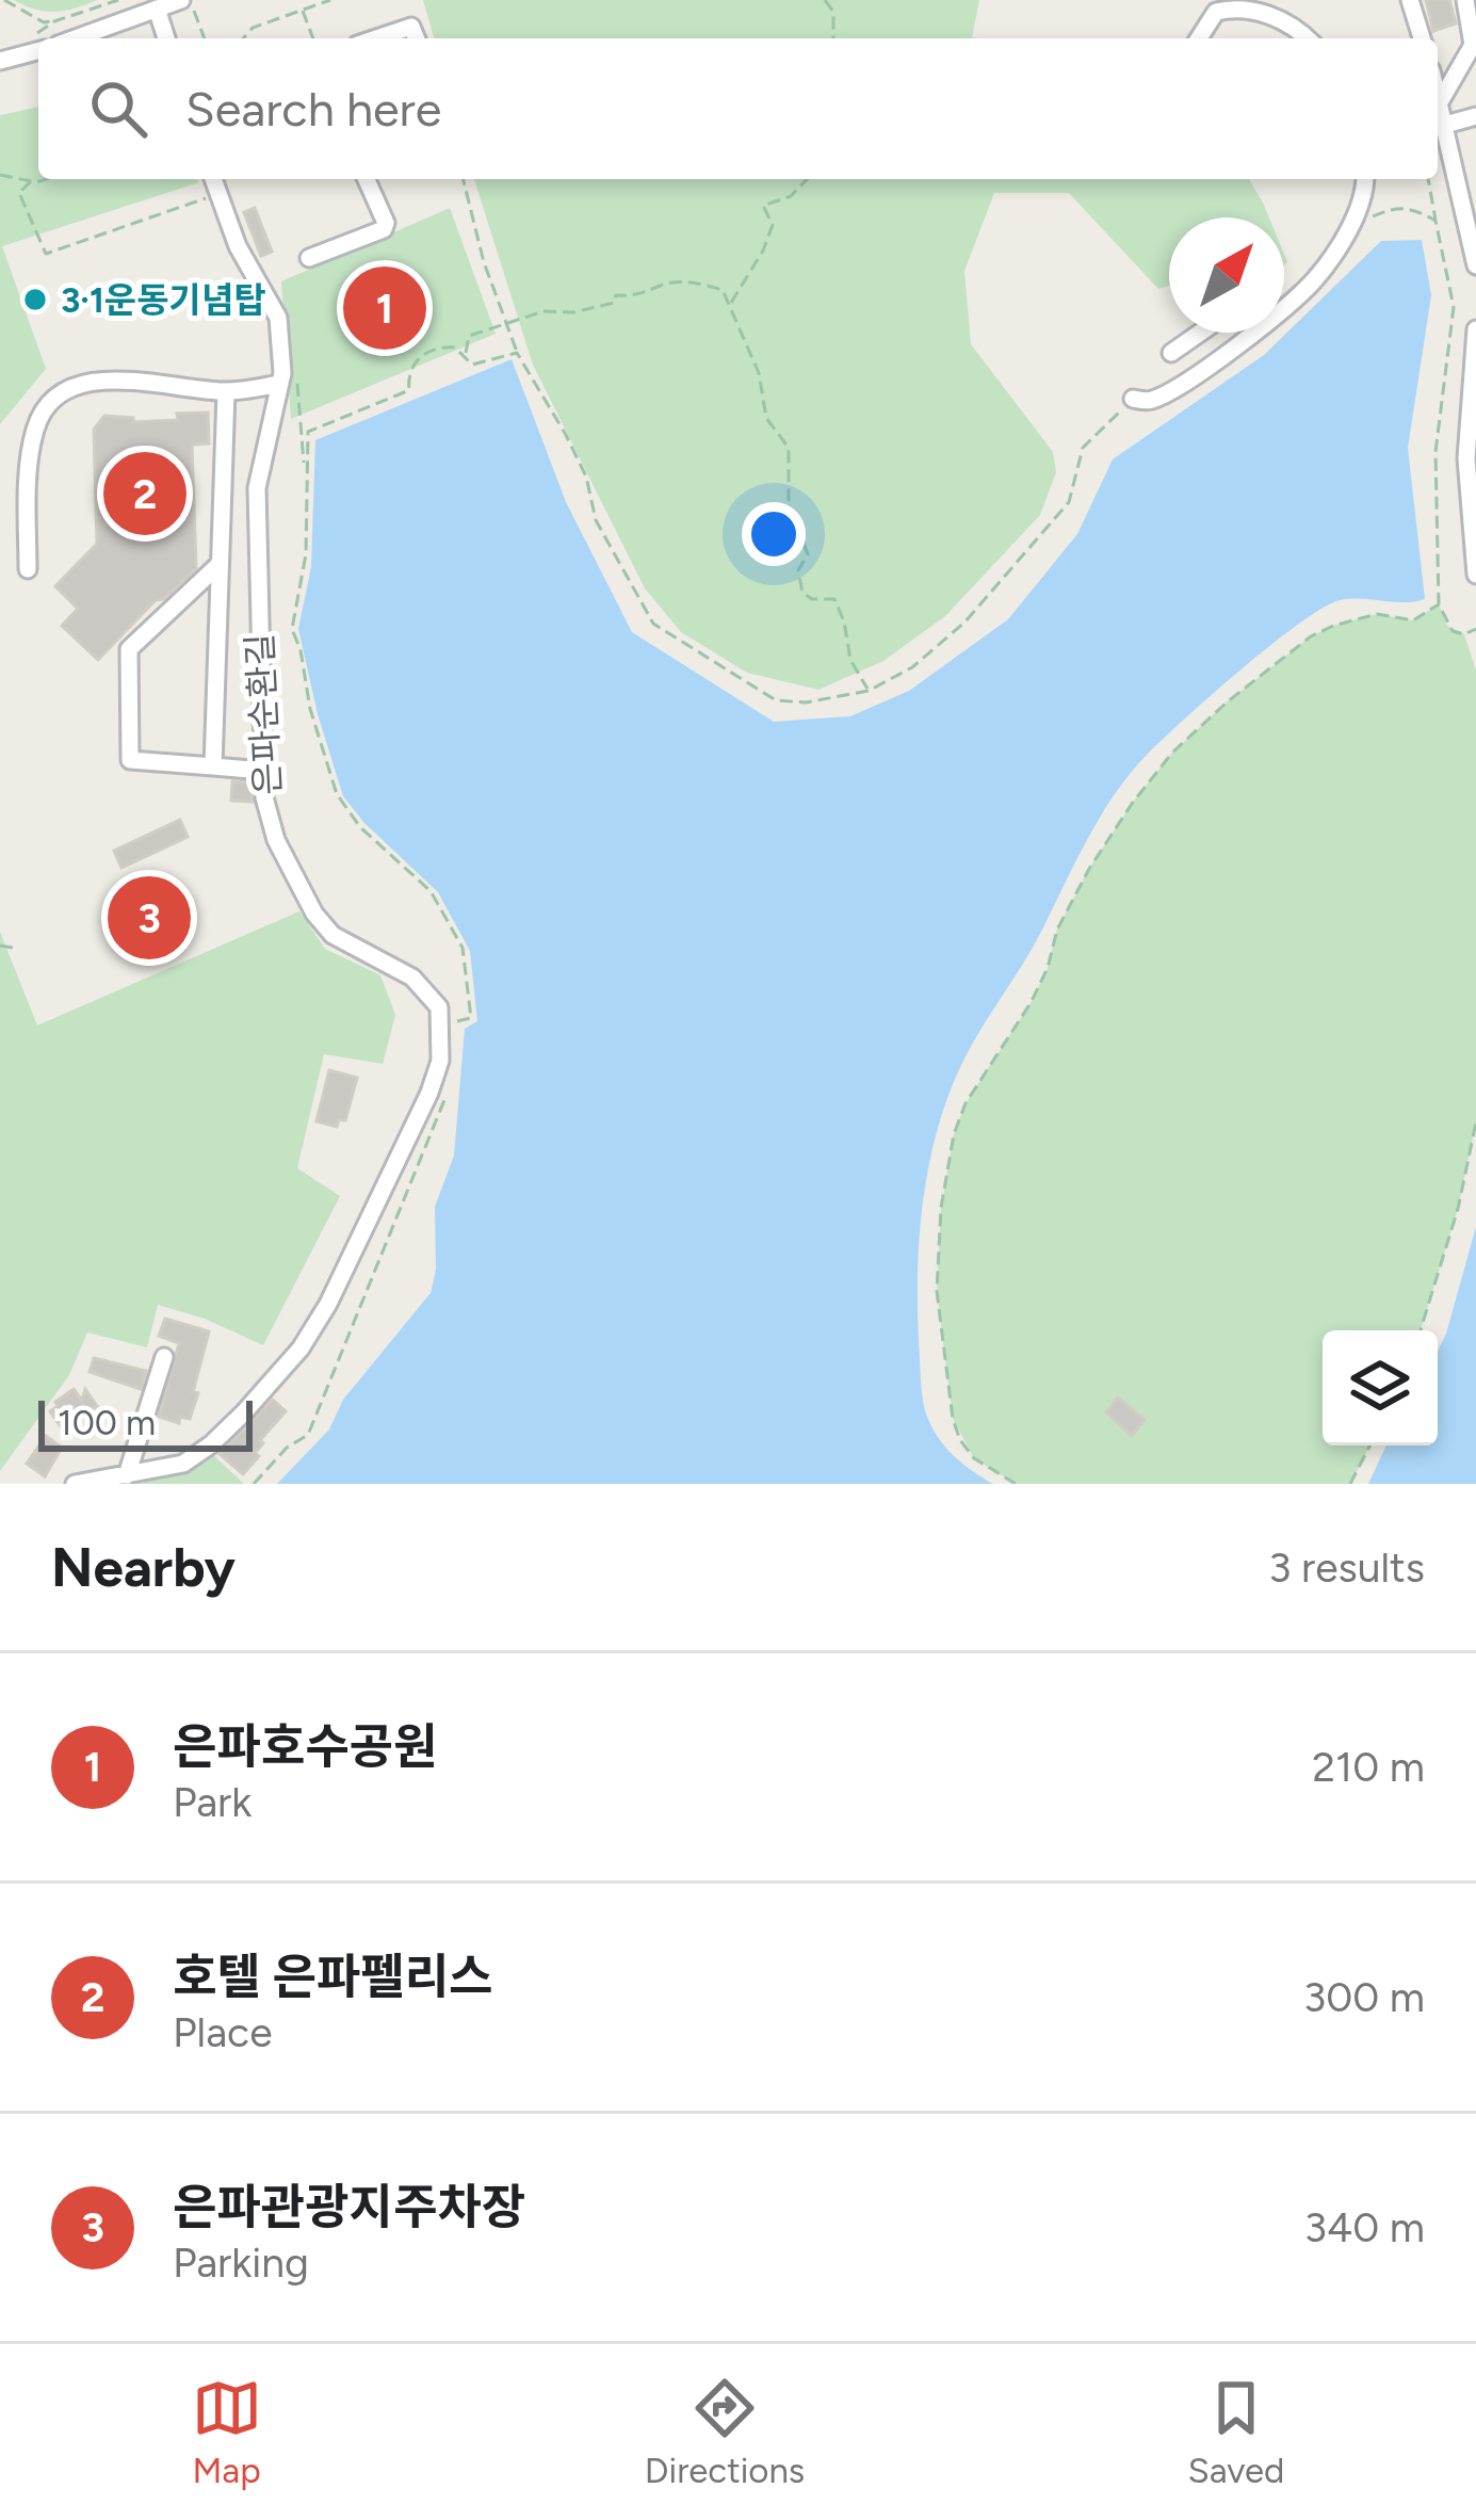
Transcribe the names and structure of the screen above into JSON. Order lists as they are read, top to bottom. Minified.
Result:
{"streets":{"street":["은파순환길"]},"places":["3·1운동기념탑"],"scale_bar":"100 m","north":"top right","page":{"search":"Search here","pins":["1","2","3"],"scale":"100 m","heading":["Nearby","3 results"],"list":[{"mark":"1","name":"은파호수공원","note":"Park","value":"210 m"},{"mark":"2","name":"호텔 은파펠리스","note":"Place","value":"300 m"},{"mark":"3","name":"은파관광지주차장","note":"Parking","value":"340 m"}],"nav":["Map","Directions","Saved"]}}
